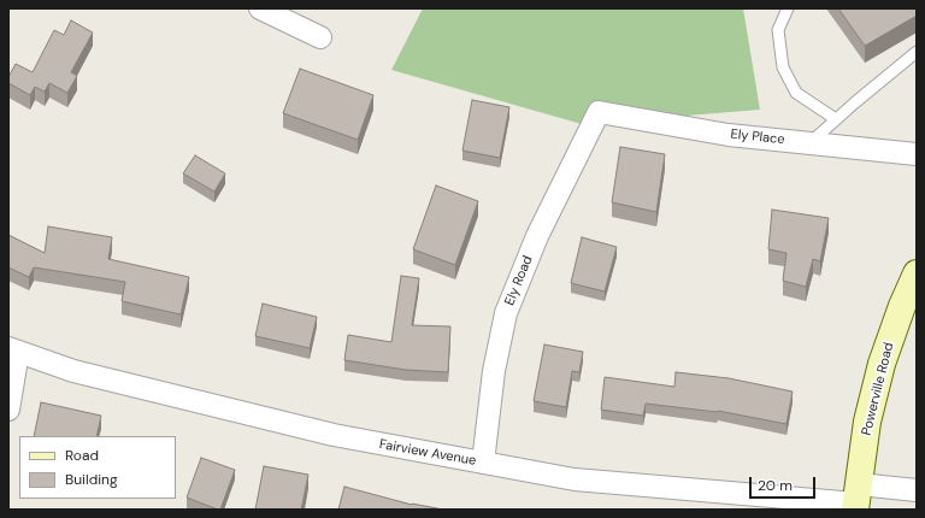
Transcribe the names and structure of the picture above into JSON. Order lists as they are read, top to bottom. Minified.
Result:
{"streets":{"main road":["Powerville Road"],"street":["Ely Place","Ely Road","Fairview Avenue"]},"crossings":[["Ely Place","Ely Road"],["Ely Road","Fairview Avenue"],["Powerville Road","Fairview Avenue"]],"legend":["Road","Building"],"scale_bar":"20 m"}
